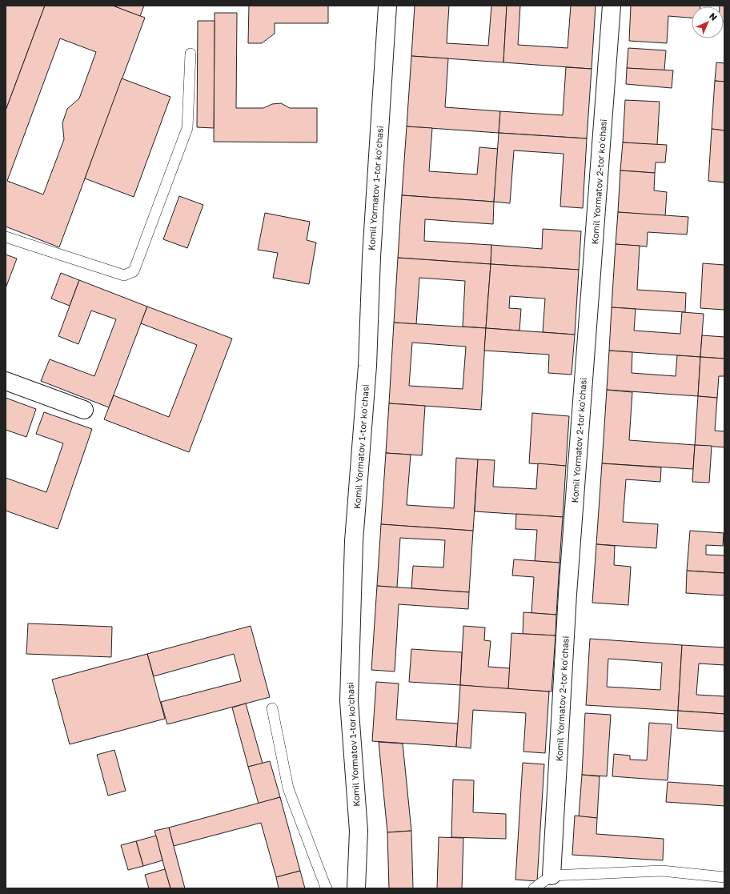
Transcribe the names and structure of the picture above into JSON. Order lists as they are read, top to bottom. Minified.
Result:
{"streets":{"street":["Komil Yormatov 2-tor koʻchasi","Komil Yormatov 1-tor koʻchasi"]},"north":"top right"}
